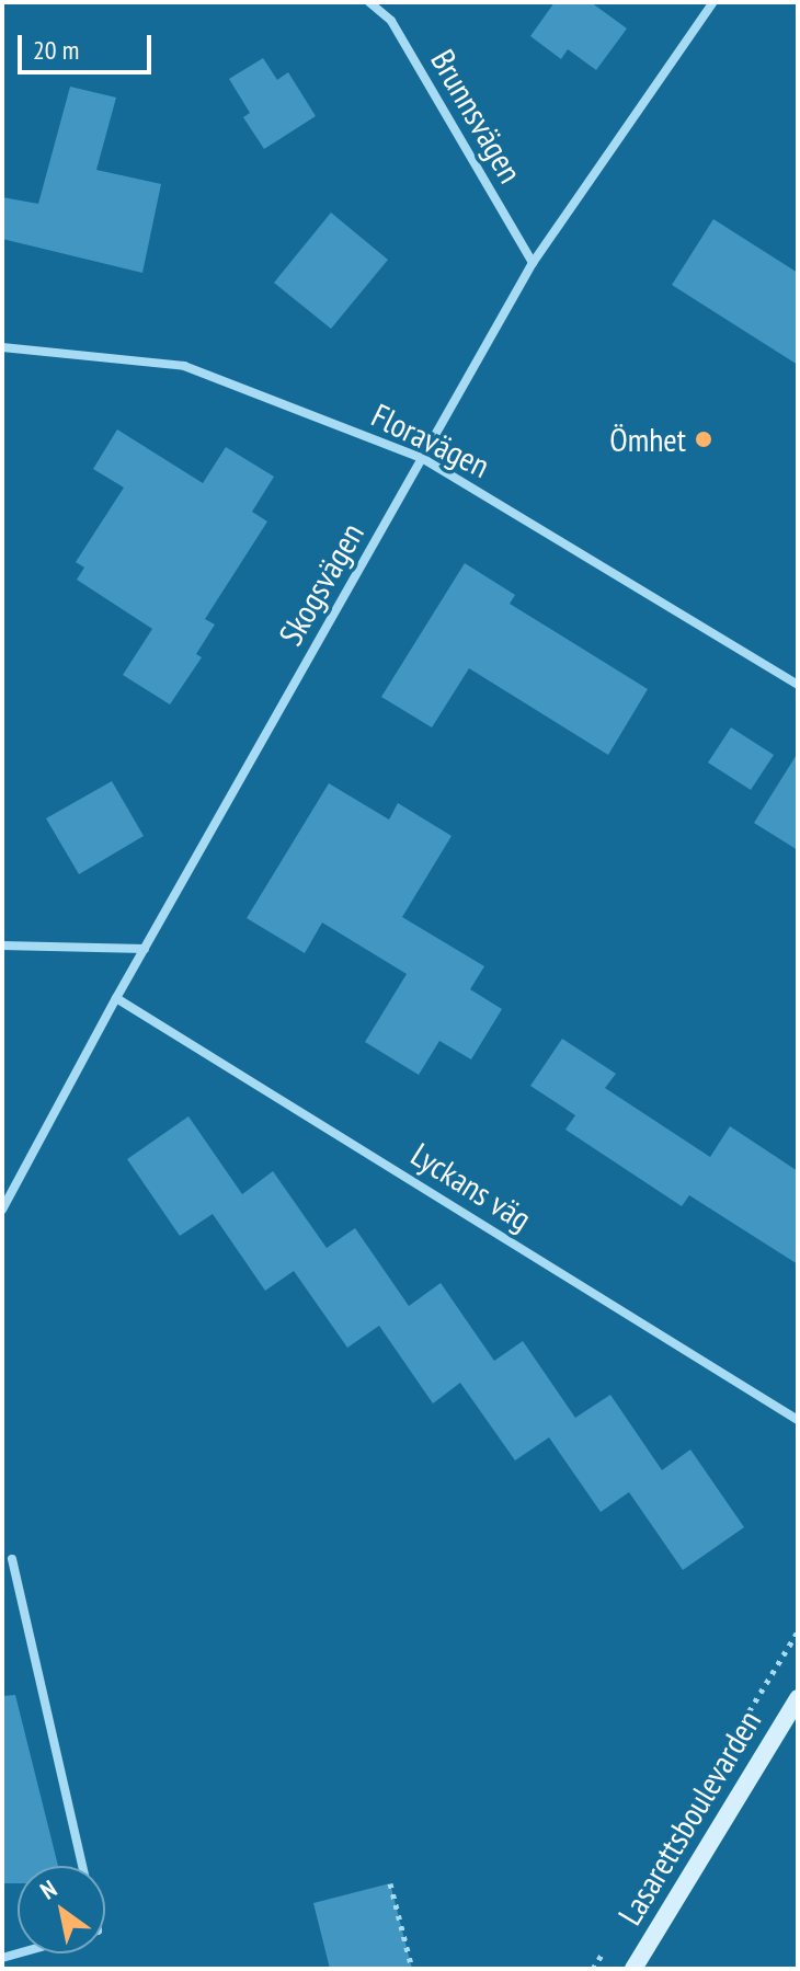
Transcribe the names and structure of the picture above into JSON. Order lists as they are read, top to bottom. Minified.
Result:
{"streets":{"street":["Brunnsvägen","Floravägen","Skogsvägen","Lyckans väg","Lasarettsboulevarden"]},"crossings":[["Brunnsvägen","Skogsvägen"],["Floravägen","Skogsvägen"],["Skogsvägen","Lyckans väg"]],"places":["Ömhet"],"scale_bar":"20 m","north":"top left"}
